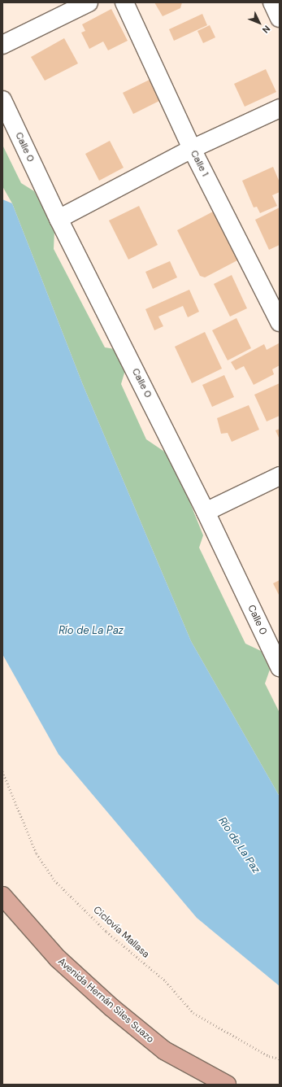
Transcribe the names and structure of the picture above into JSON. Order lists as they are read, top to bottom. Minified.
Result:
{"streets":{"main road":["Avenida Hernán Siles Suazo"],"street":["Calle 0","Calle 1"],"path":["Ciclovía Mallasa"]},"water":["Río de La Paz"],"north":"bottom right"}
